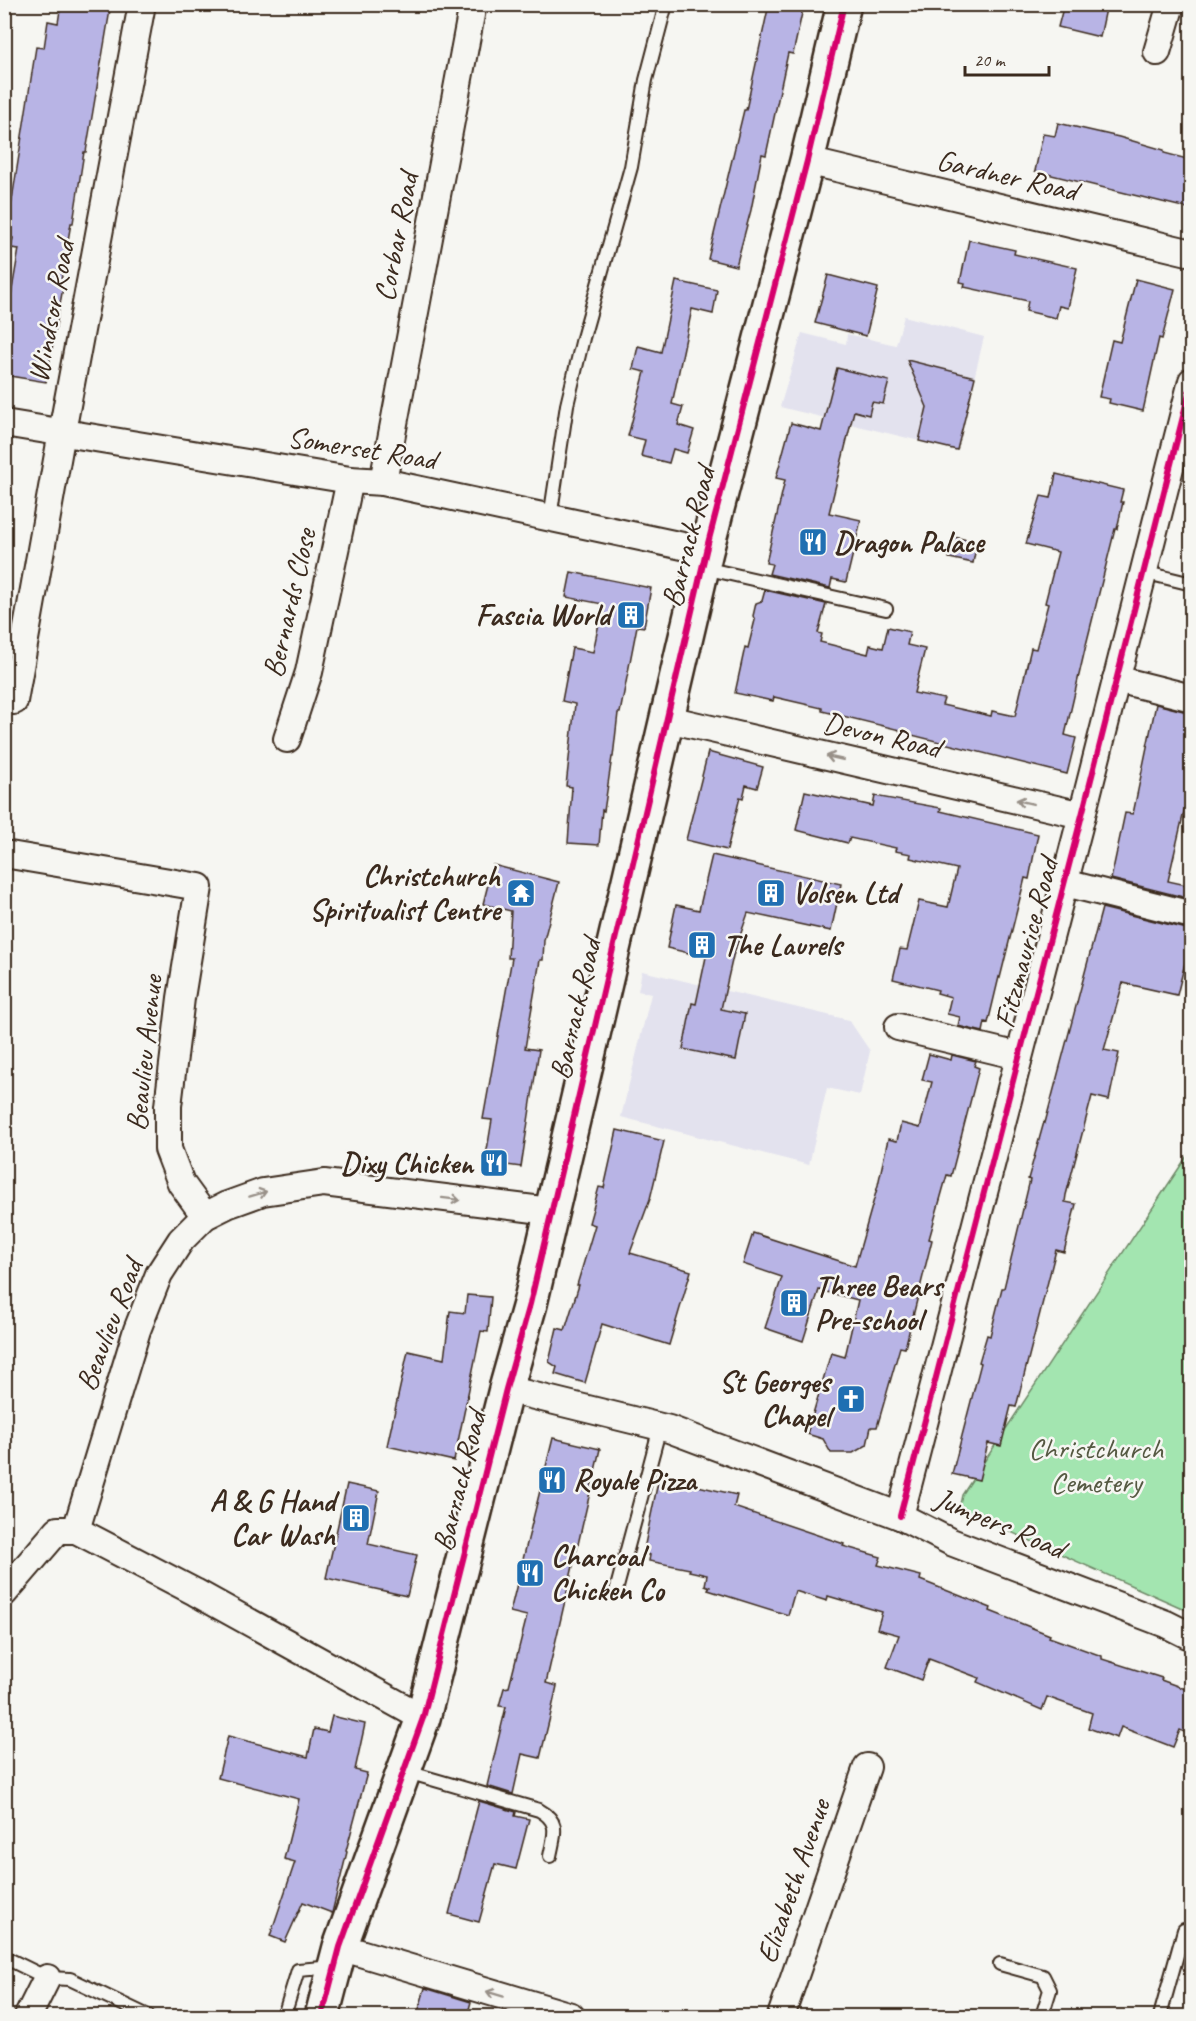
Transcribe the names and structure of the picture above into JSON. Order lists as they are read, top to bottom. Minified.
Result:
{"streets":{"main road":["Barrack Road"],"street":["Gardner Road","Corbar Road","Windsor Road","Somerset Road","Bernards Close","Devon Road","Fitzmaurice Road","Beaulieu Avenue","Beaulieu Road","Jumpers Road","Elizabeth Avenue"]},"crossings":[["Gardner Road","Barrack Road"],["Corbar Road","Somerset Road"],["Windsor Road","Somerset Road"],["Somerset Road","Barrack Road"],["Somerset Road","Bernards Close"],["Barrack Road","Devon Road"],["Barrack Road","Beaulieu Road"],["Barrack Road","Jumpers Road"],["Devon Road","Fitzmaurice Road"],["Fitzmaurice Road","Jumpers Road"],["Beaulieu Avenue","Beaulieu Road"]],"one_way":["Devon Road","Beaulieu Road"],"parks":["Christchurch Cemetery"],"places":{"restaurant":["Dragon Palace","Dixy Chicken","Royale Pizza","Charcoal Chicken Co"],"building":["Fascia World","Volsen Ltd","The Laurels","Three Bears Pre-school","A & G Hand Car Wash"],"temple":["Christchurch Spiritualist Centre"],"church":["St Georges Chapel"]},"scale_bar":"20 m"}
